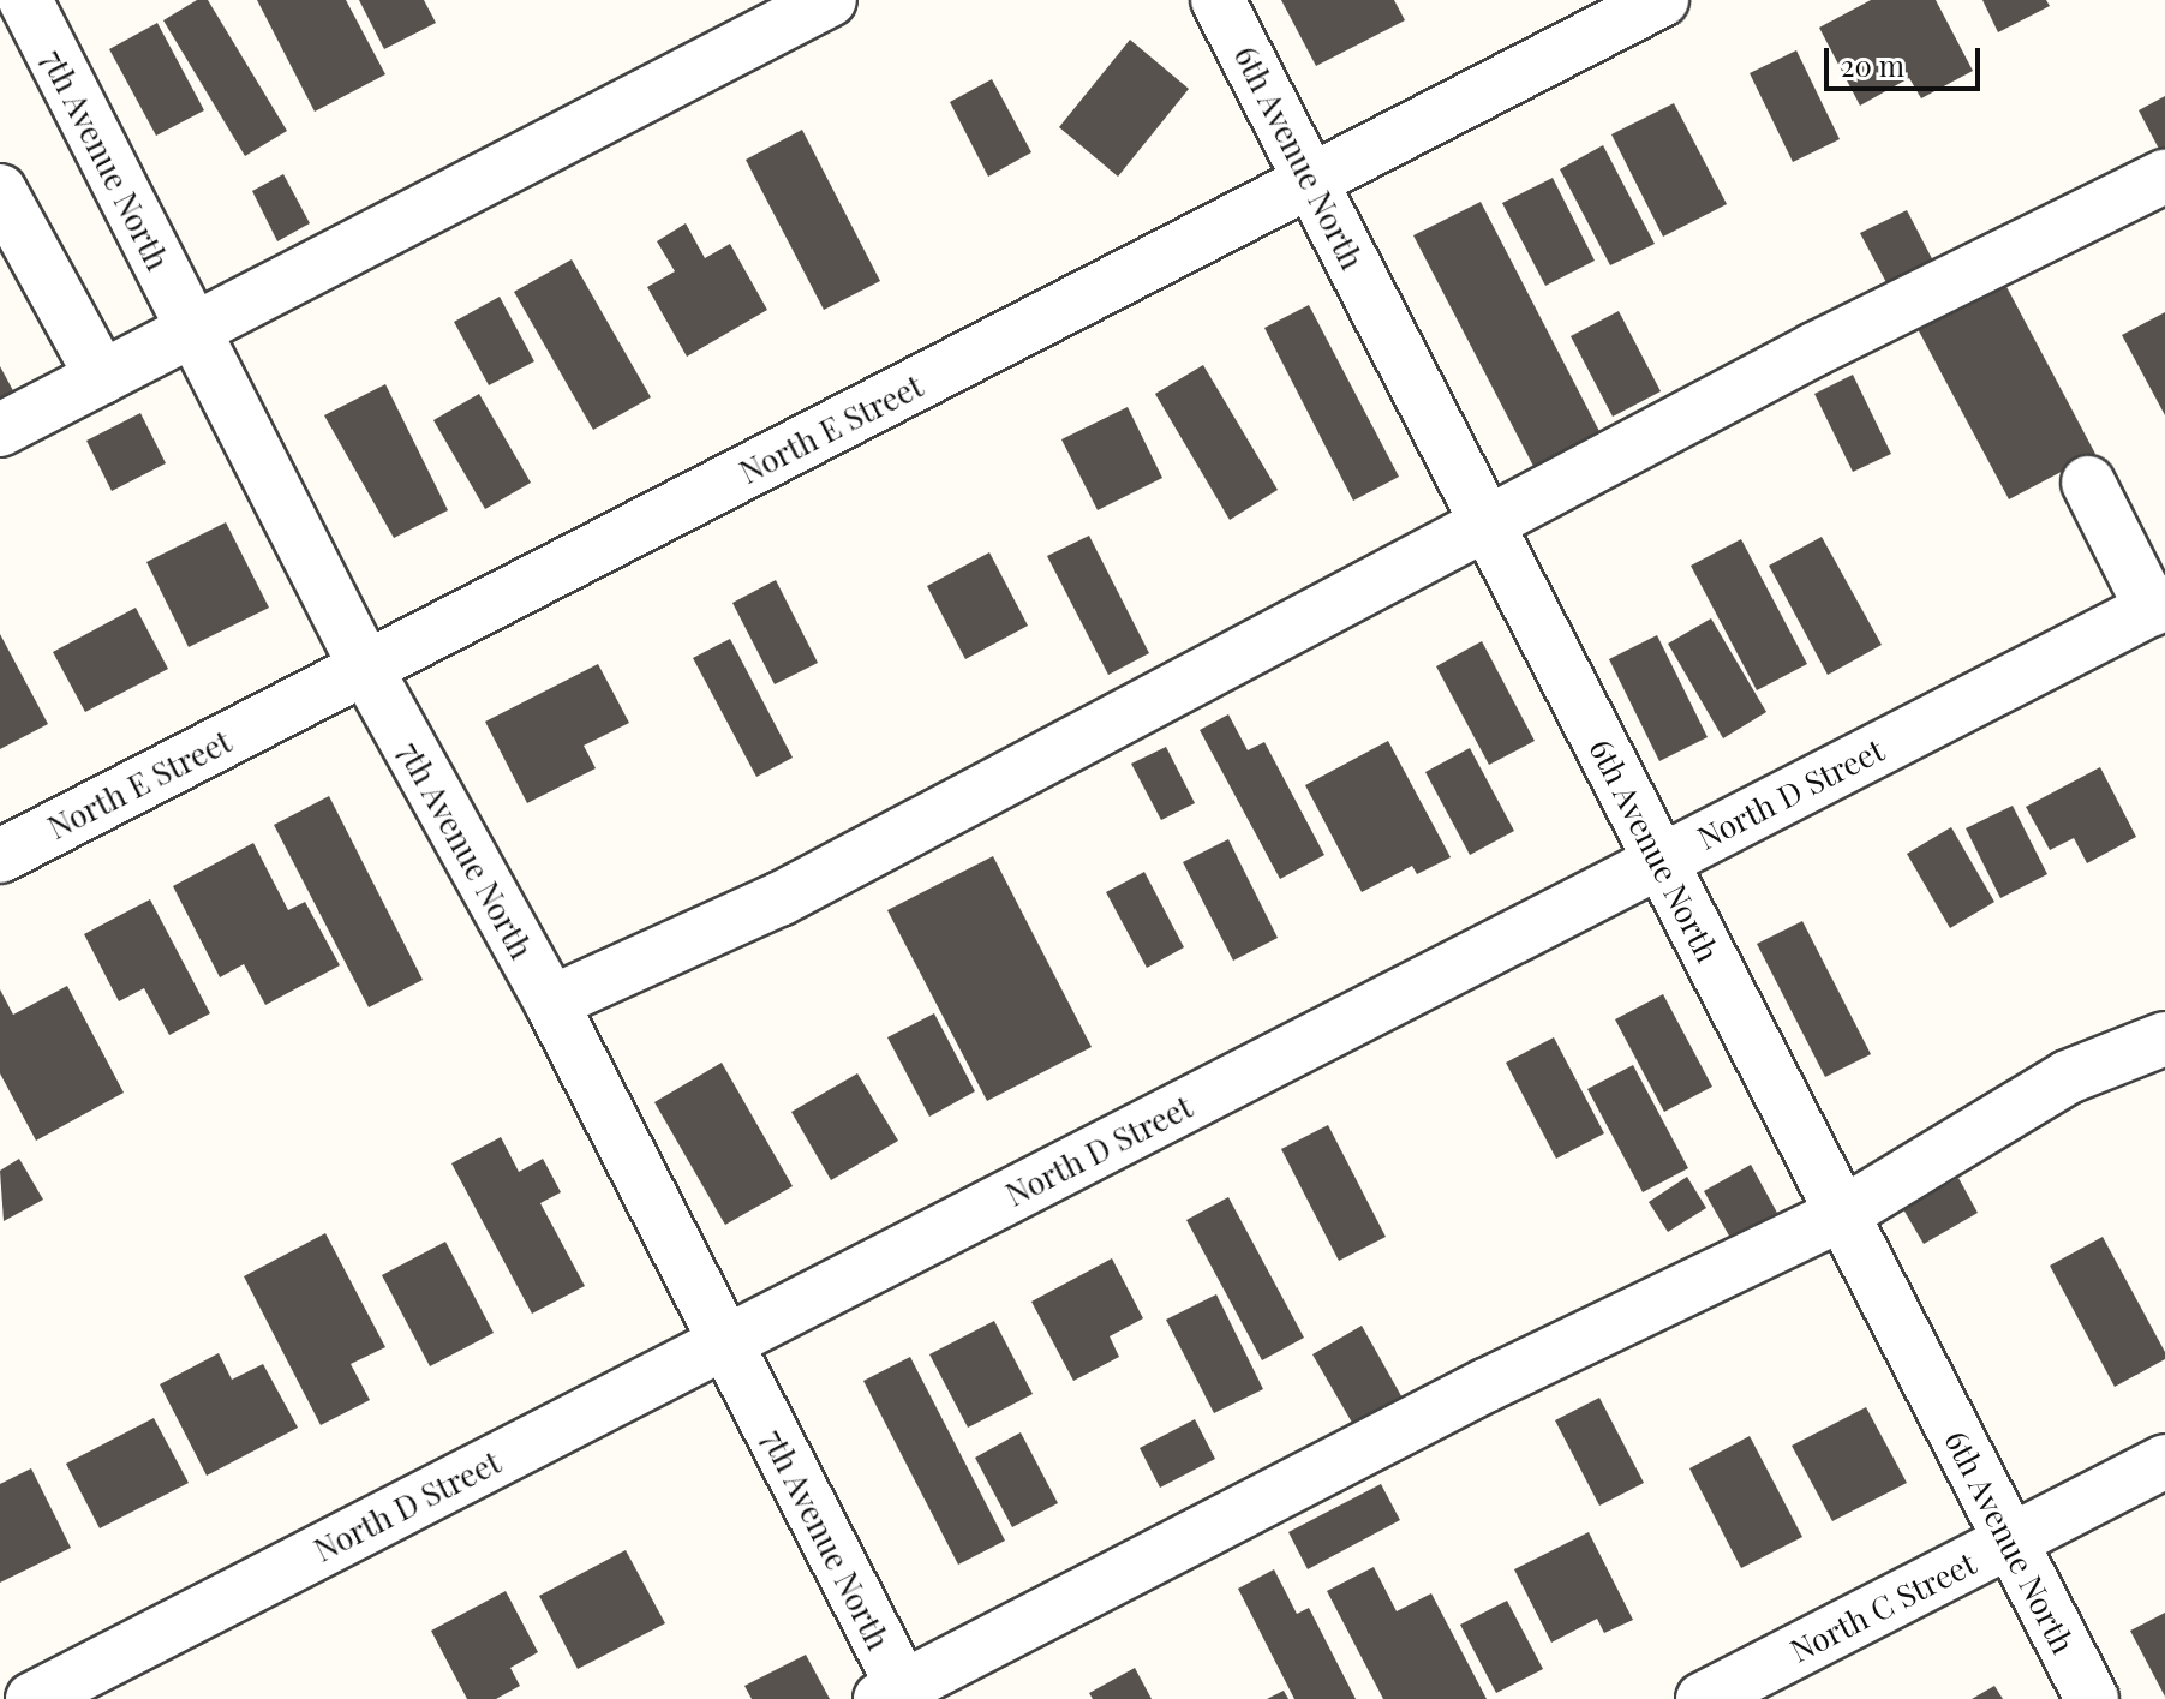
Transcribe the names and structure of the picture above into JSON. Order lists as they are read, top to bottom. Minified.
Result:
{"streets":{"street":["6th Avenue North","7th Avenue North","North E Street","North D Street","North C Street"]},"crossings":[["6th Avenue North","North E Street"],["6th Avenue North","North D Street"],["6th Avenue North","North C Street"],["7th Avenue North","North E Street"],["7th Avenue North","North D Street"]],"scale_bar":"20 m"}
